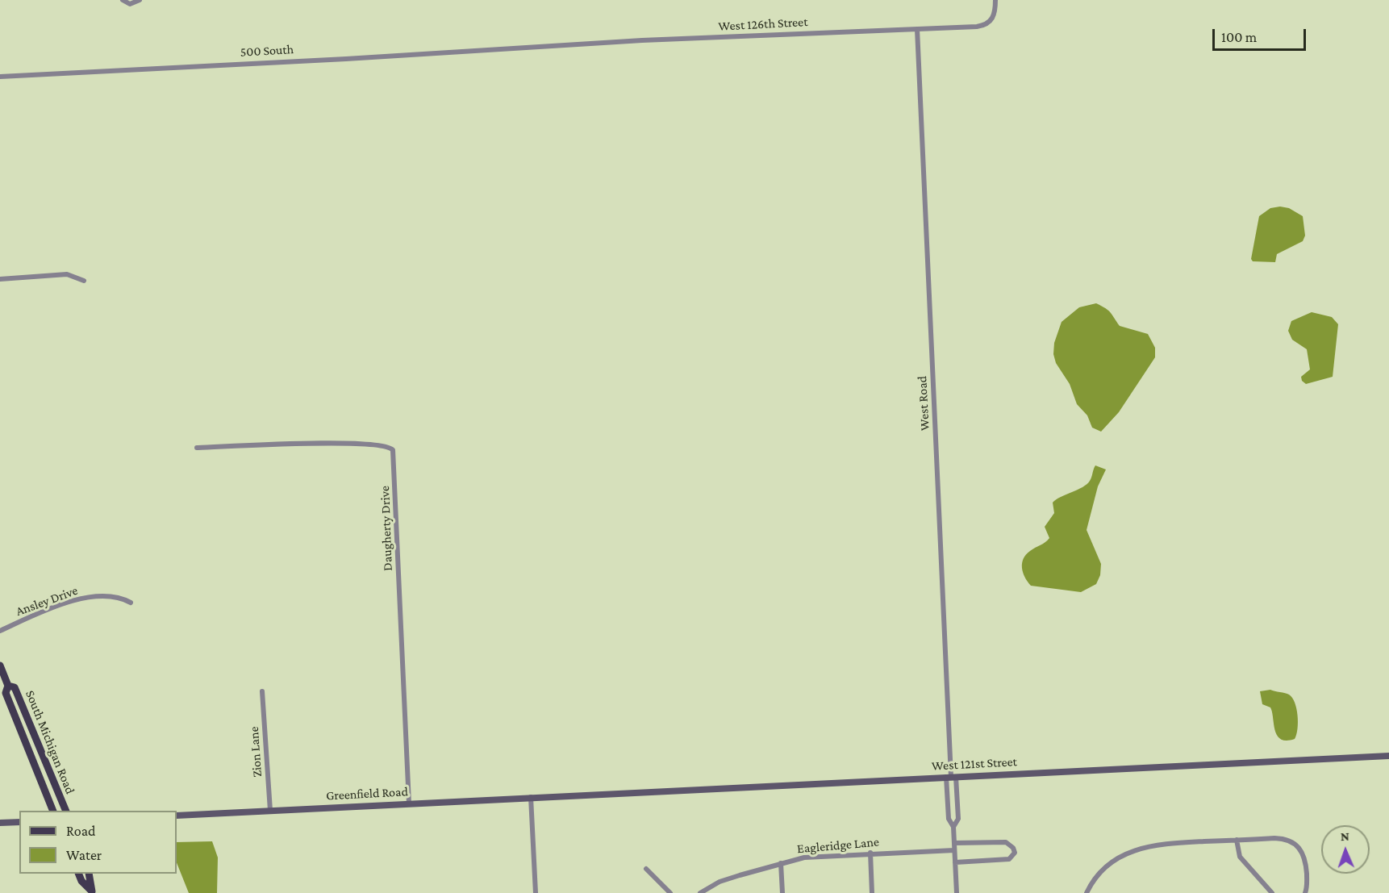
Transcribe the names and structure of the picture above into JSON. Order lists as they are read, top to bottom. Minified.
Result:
{"streets":{"main road":["South Michigan Road"],"street":["West 126th Street","500 South","West Road","Daugherty Drive","Ansley Drive","Zion Lane","West 121st Street","Greenfield Road","Eagleridge Lane"]},"crossings":[["West 126th Street","500 South"],["West 126th Street","West Road"],["West Road","West 121st Street"],["West Road","Eagleridge Lane"],["Daugherty Drive","Greenfield Road"],["Zion Lane","Greenfield Road"],["West 121st Street","Greenfield Road"]],"legend":["Road","Water"],"scale_bar":"100 m","north":"top"}
